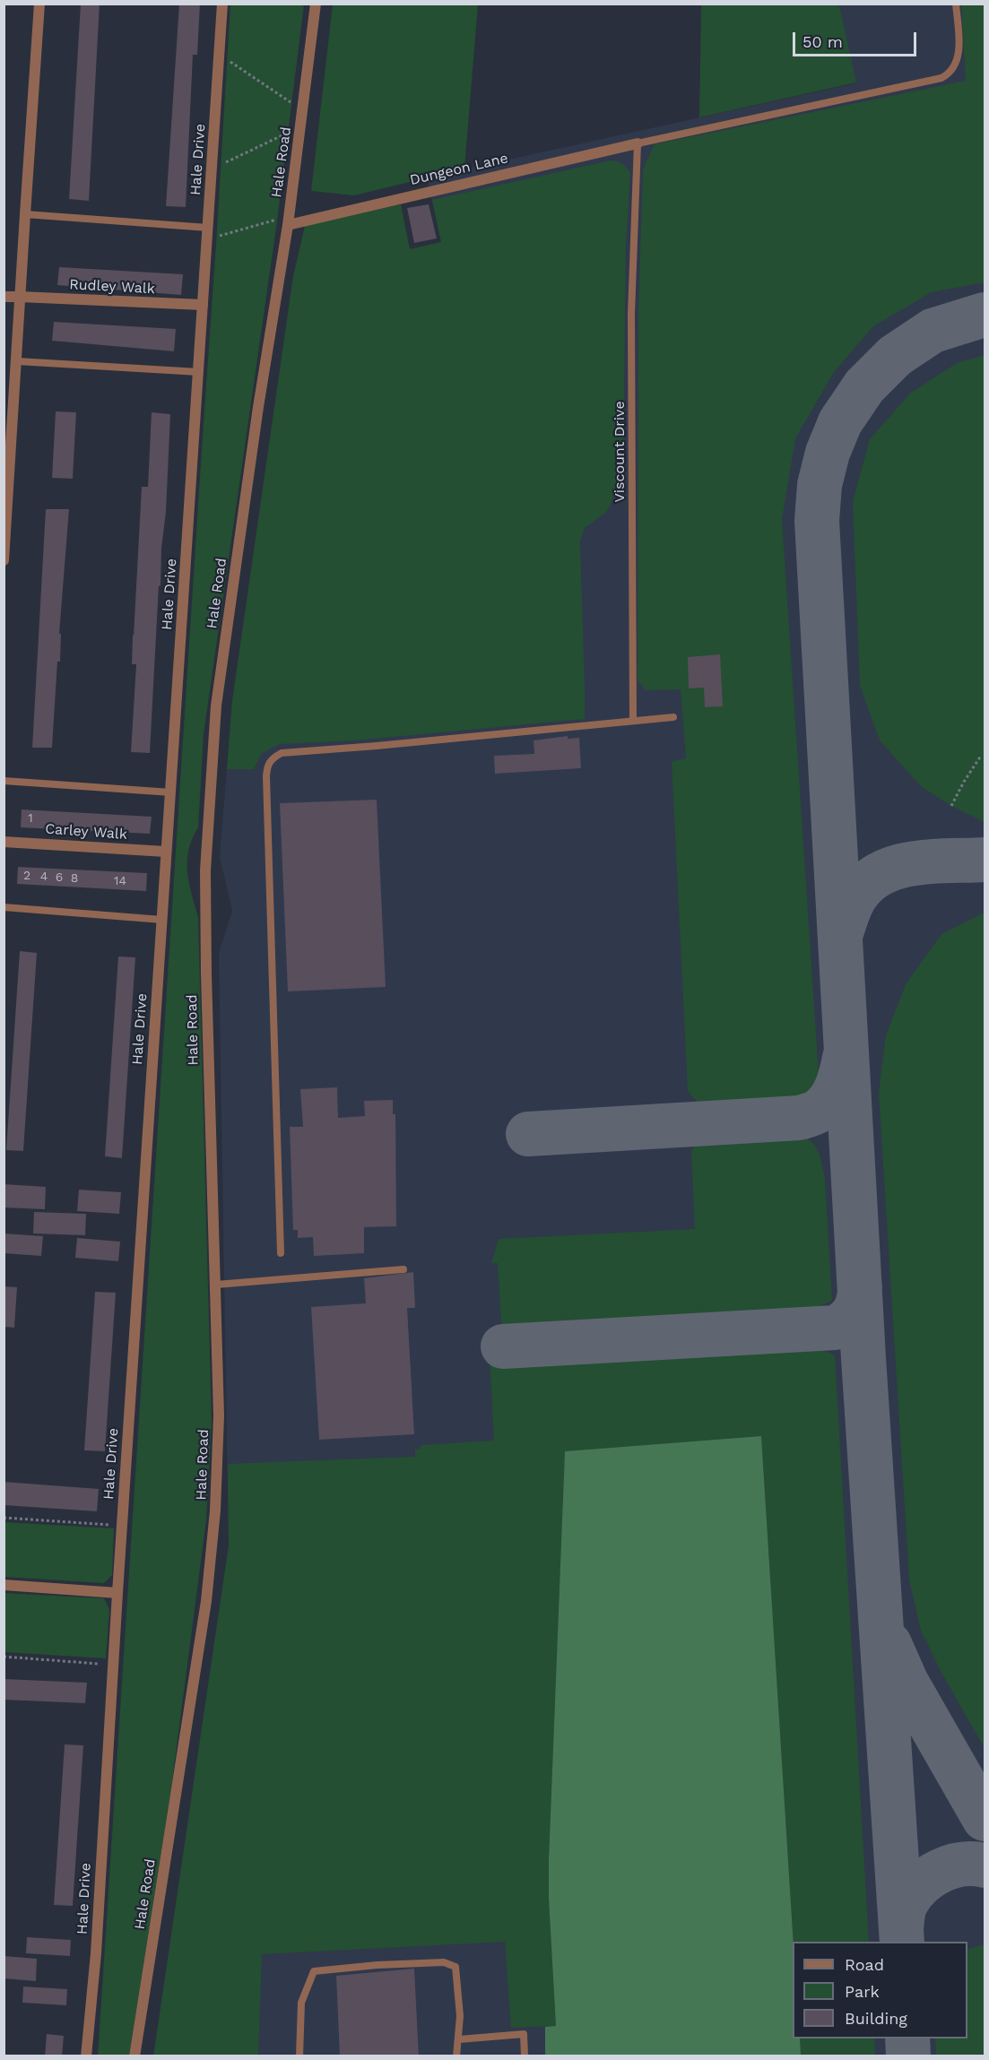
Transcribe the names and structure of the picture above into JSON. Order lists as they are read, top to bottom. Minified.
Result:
{"streets":{"street":["Hale Drive","Hale Road","Dungeon Lane","Rudley Walk","Carley Walk"],"lane":["Viscount Drive"]},"crossings":[["Hale Drive","Rudley Walk"],["Hale Drive","Carley Walk"],["Hale Road","Dungeon Lane"],["Dungeon Lane","Viscount Drive"]],"house_numbers":["1","2","4","6","8","14"],"legend":["Road","Park","Building"],"scale_bar":"50 m"}
